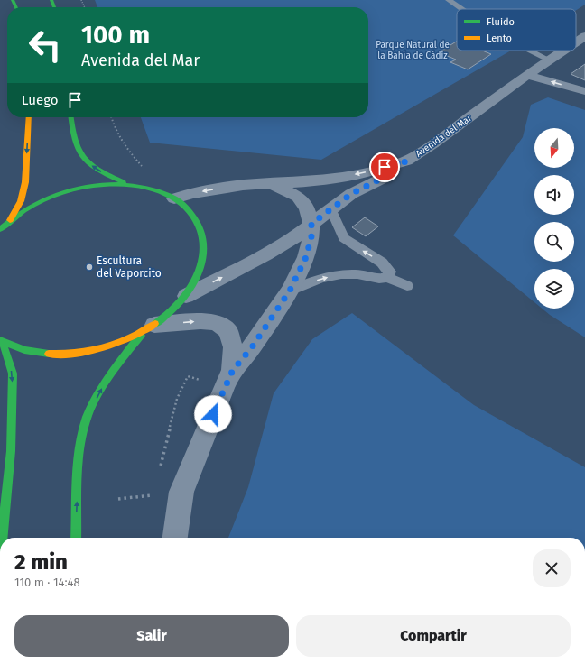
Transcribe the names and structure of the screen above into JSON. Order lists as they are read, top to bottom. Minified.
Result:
{"streets":{"street":["Avenida del Mar"]},"parks":["Parque Natural de la Bahía de Cádiz"],"places":["Escultura del Vaporcito"],"legend":["Fluido","Lento"],"north":"bottom","page":{"turn":["100 m","Avenida del Mar"],"then":"Luego","heading":["2 min","110 m · 14:48"],"buttons":["Salir","Compartir"]}}
